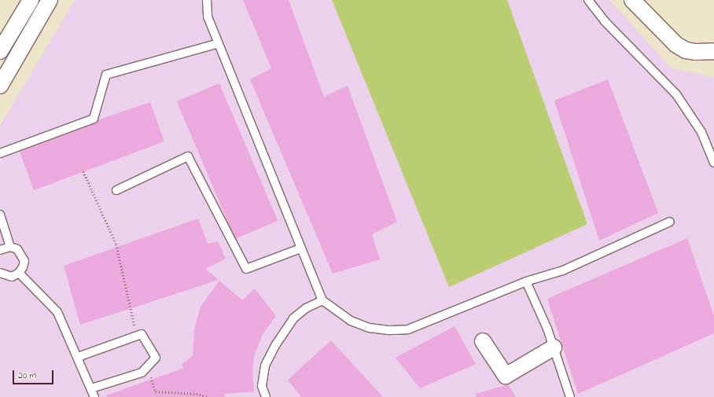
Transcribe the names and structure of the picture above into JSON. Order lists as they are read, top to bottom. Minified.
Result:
{"scale_bar":"20 m"}
